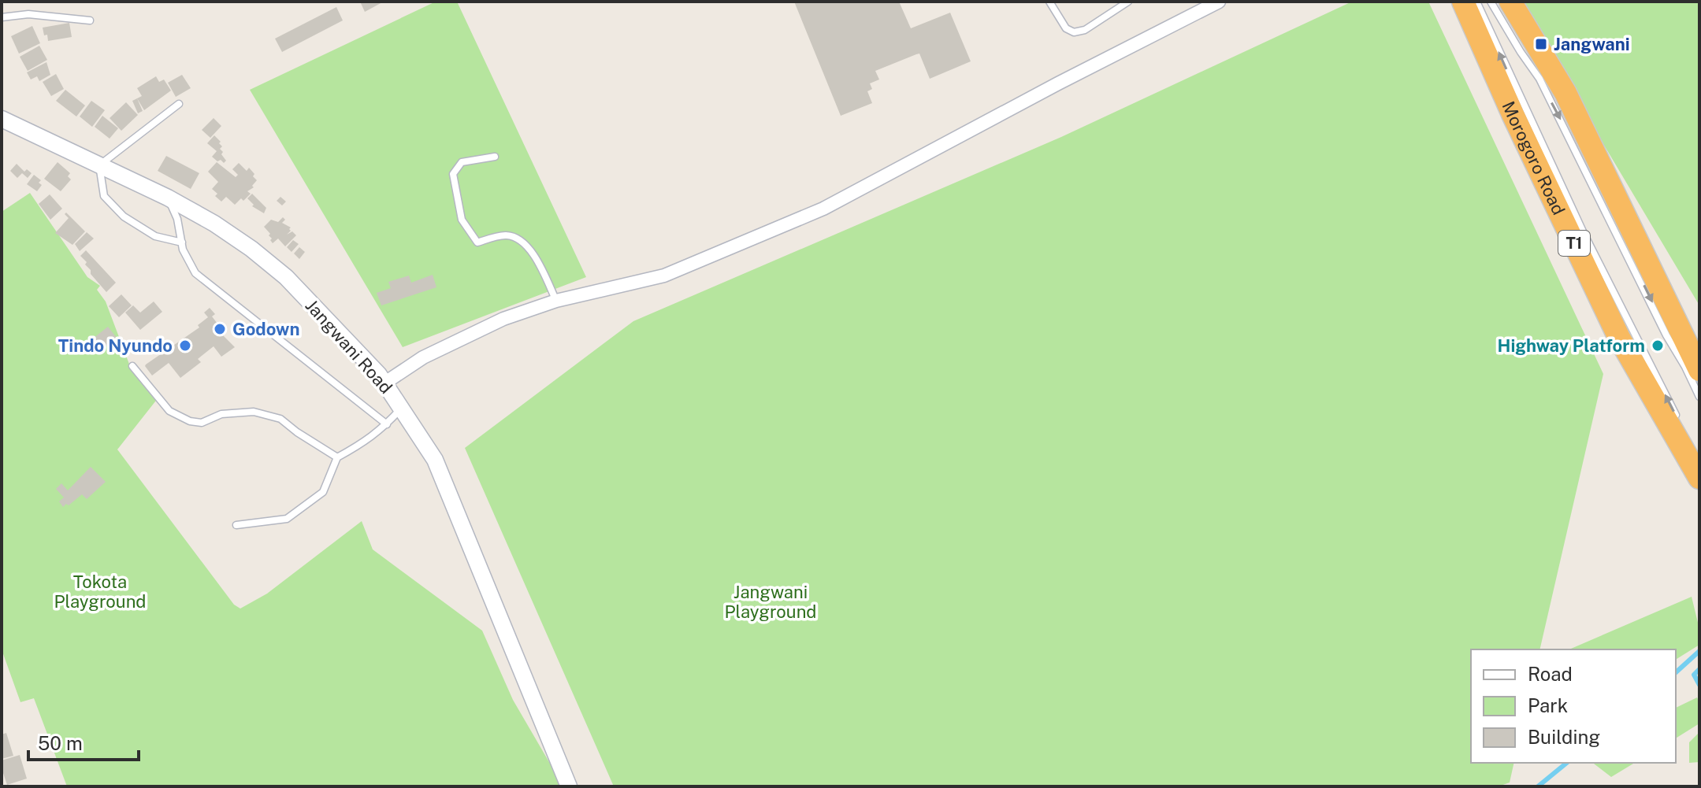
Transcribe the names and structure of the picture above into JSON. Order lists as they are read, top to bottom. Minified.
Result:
{"streets":{"highway":["Morogoro Road","T1"],"street":["Jangwani Road"]},"parks":["Tokota Playground","Jangwani Playground"],"places":{"transit":["Jangwani"],"other":["Godown","Tindo Nyundo","Highway Platform"]},"legend":["Road","Park","Building"],"scale_bar":"50 m"}
